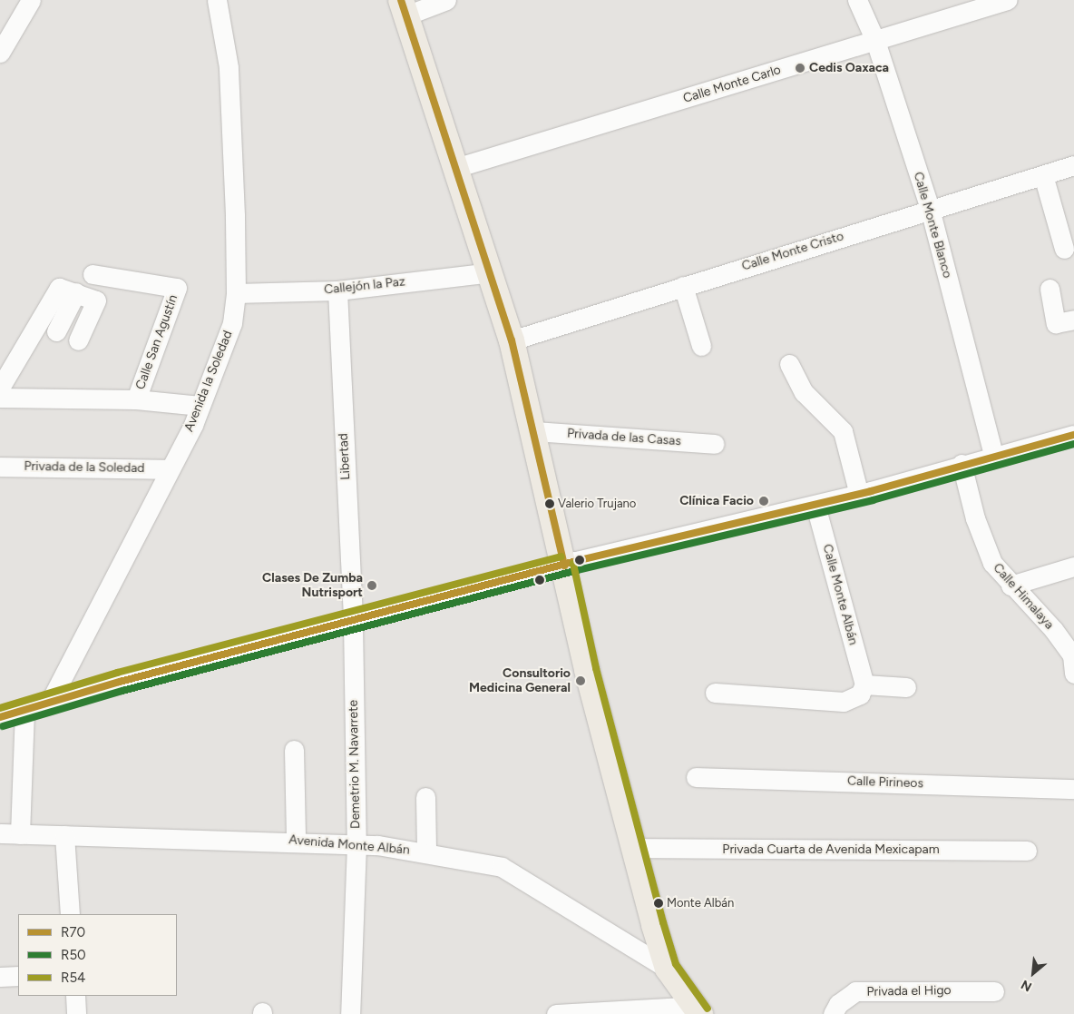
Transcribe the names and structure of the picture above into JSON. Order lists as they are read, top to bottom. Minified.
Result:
{"streets":{"street":["Calle Monte Carlo","Calle Monte Blanco","Calle Monte Cristo","Callejón la Paz","Calle San Agustín","Avenida la Soledad","Privada de las Casas","Libertad","Privada de la Soledad","Calle Monte Albán","Calle Himalaya","Demetrio M. Navarrete","Calle Pirineos","Avenida Monte Albán","Privada Cuarta de Avenida Mexicapam","Privada el Higo"]},"crossings":[["Calle Monte Carlo","Calle Monte Blanco"],["Calle Monte Blanco","Calle Monte Cristo"],["Callejón la Paz","Avenida la Soledad"],["Callejón la Paz","Libertad"],["Avenida la Soledad","Privada de la Soledad"],["Libertad","Demetrio M. Navarrete"],["Demetrio M. Navarrete","Avenida Monte Albán"]],"places":["Cedis Oaxaca","Clínica Facio","Valerio Trujano","Clases De Zumba Nutrisport","Consultorio Medicina General","Monte Albán"],"lines":["transit line R70","transit line R50","transit line R54"],"legend":["R70","R50","R54"],"north":"bottom left"}
